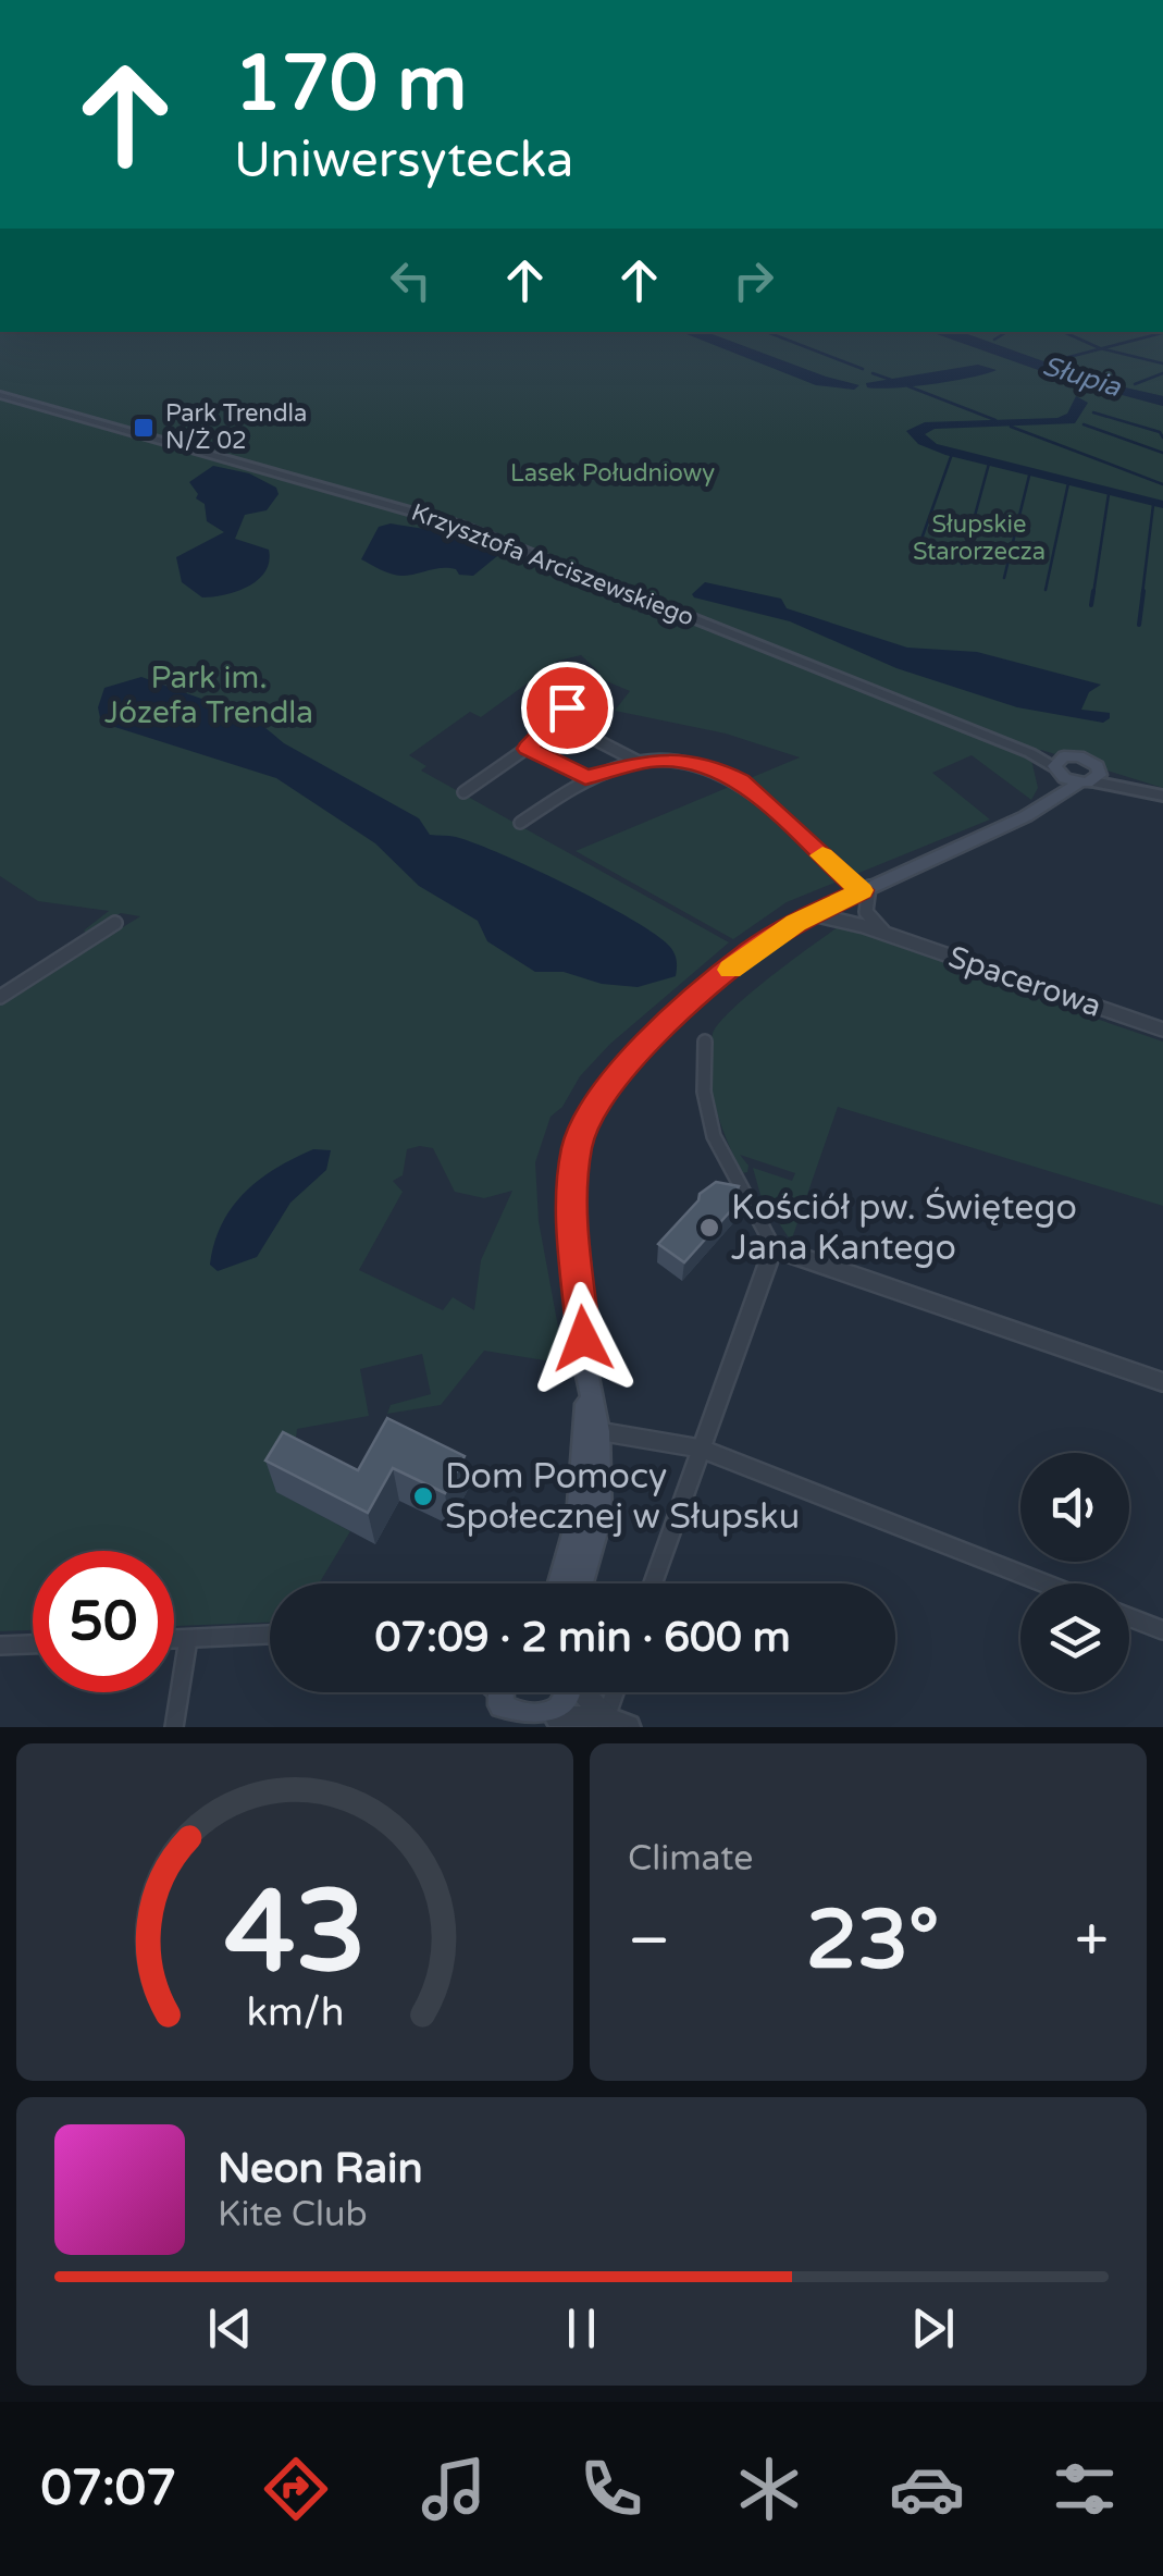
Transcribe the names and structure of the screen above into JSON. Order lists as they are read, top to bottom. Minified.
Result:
{"streets":{"street":["Krzysztofa Arciszewskiego","Spacerowa"]},"water":["Słupia"],"parks":["Lasek Południowy","Słupskie Starorzecza","Park im. Józefa Trendla"],"places":{"transit":["Park Trendla N/Ż 02"],"other":["Kościół pw. Świętego Jana Kantego","Dom Pomocy Społecznej w Słupsku"]},"page":{"turn":["170 m","Uniwersytecka"],"limit":"50","trip":"07:09 · 2 min · 600 m","tile":"Climate","heat":["−","23°","+"],"song":["Neon Rain","Kite Club"],"tabs":"07:07","gauge":["43","km/h"]}}
